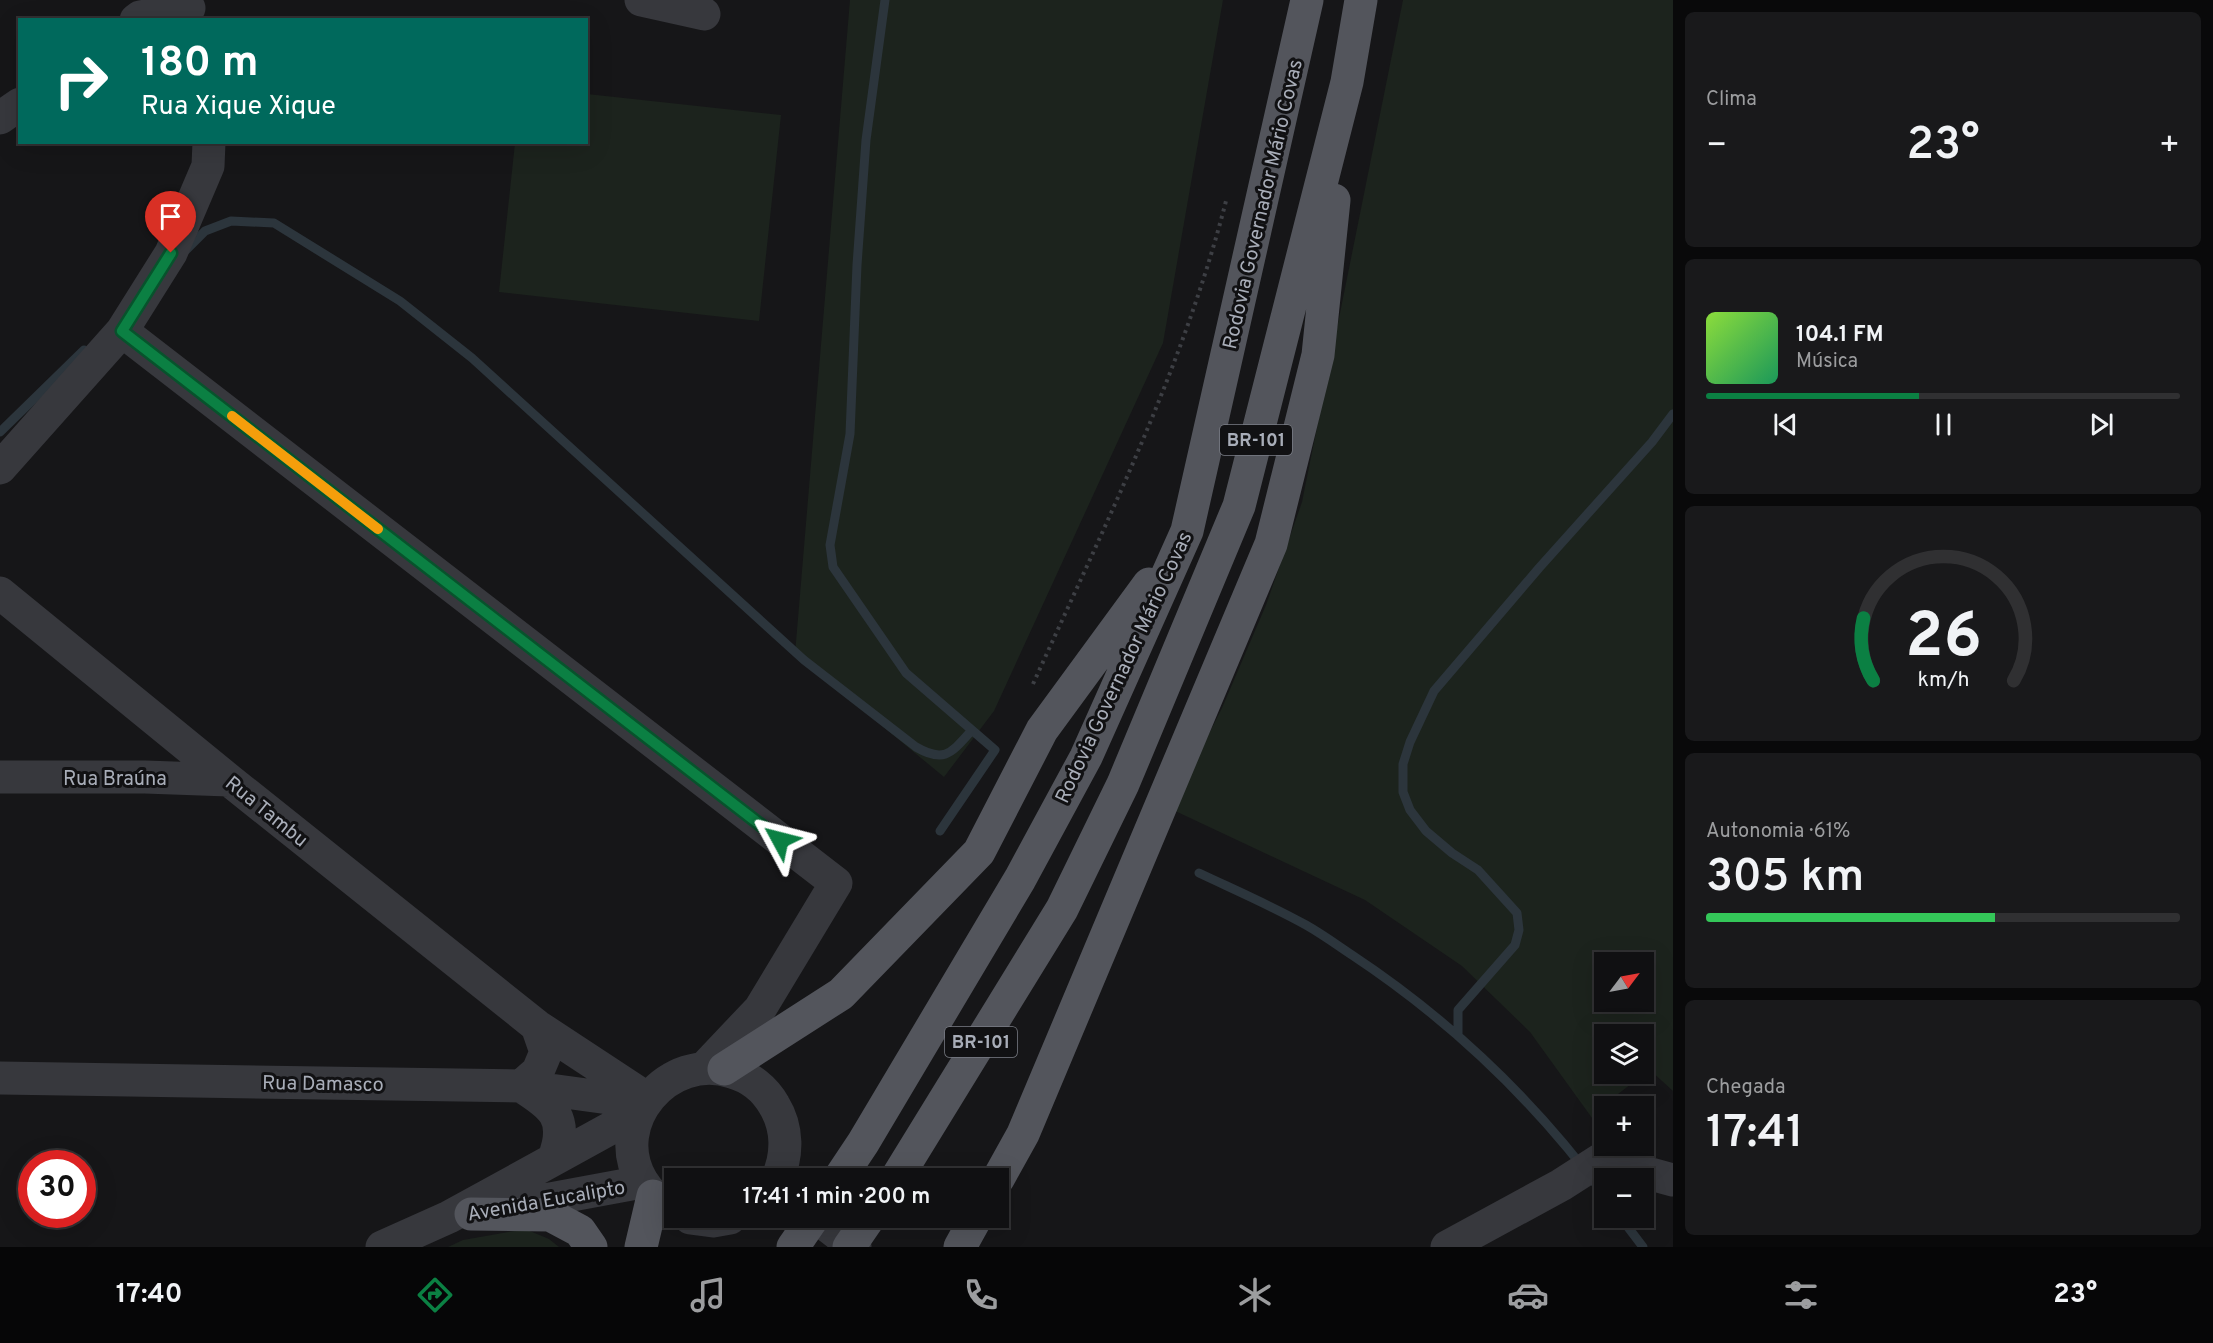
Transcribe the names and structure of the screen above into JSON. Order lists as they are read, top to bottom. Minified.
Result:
{"streets":{"main road":["Rodovia Governador Mário Covas","BR-101"],"street":["Rua Braúna","Rua Tambu","Rua Damasco","Avenida Eucalipto"]},"crossings":[["Rua Braúna","Rua Tambu"],["Rua Tambu","Rua Damasco"],["Rua Tambu","Avenida Eucalipto"],["Rua Damasco","Avenida Eucalipto"]],"north":"top right","page":{"tile":["Clima",["Autonomia · 61%","305 km"],["Chegada","17:41"]],"turn":["180 m","Rua Xique Xique"],"heat":["−","23°","+"],"song":["104.1 FM","Música"],"map_buttons":["+","−"],"limit":"30","trip":"17:41 · 1 min · 200 m","tabs":["17:40","23°"],"gauge":["26","km/h"]}}
